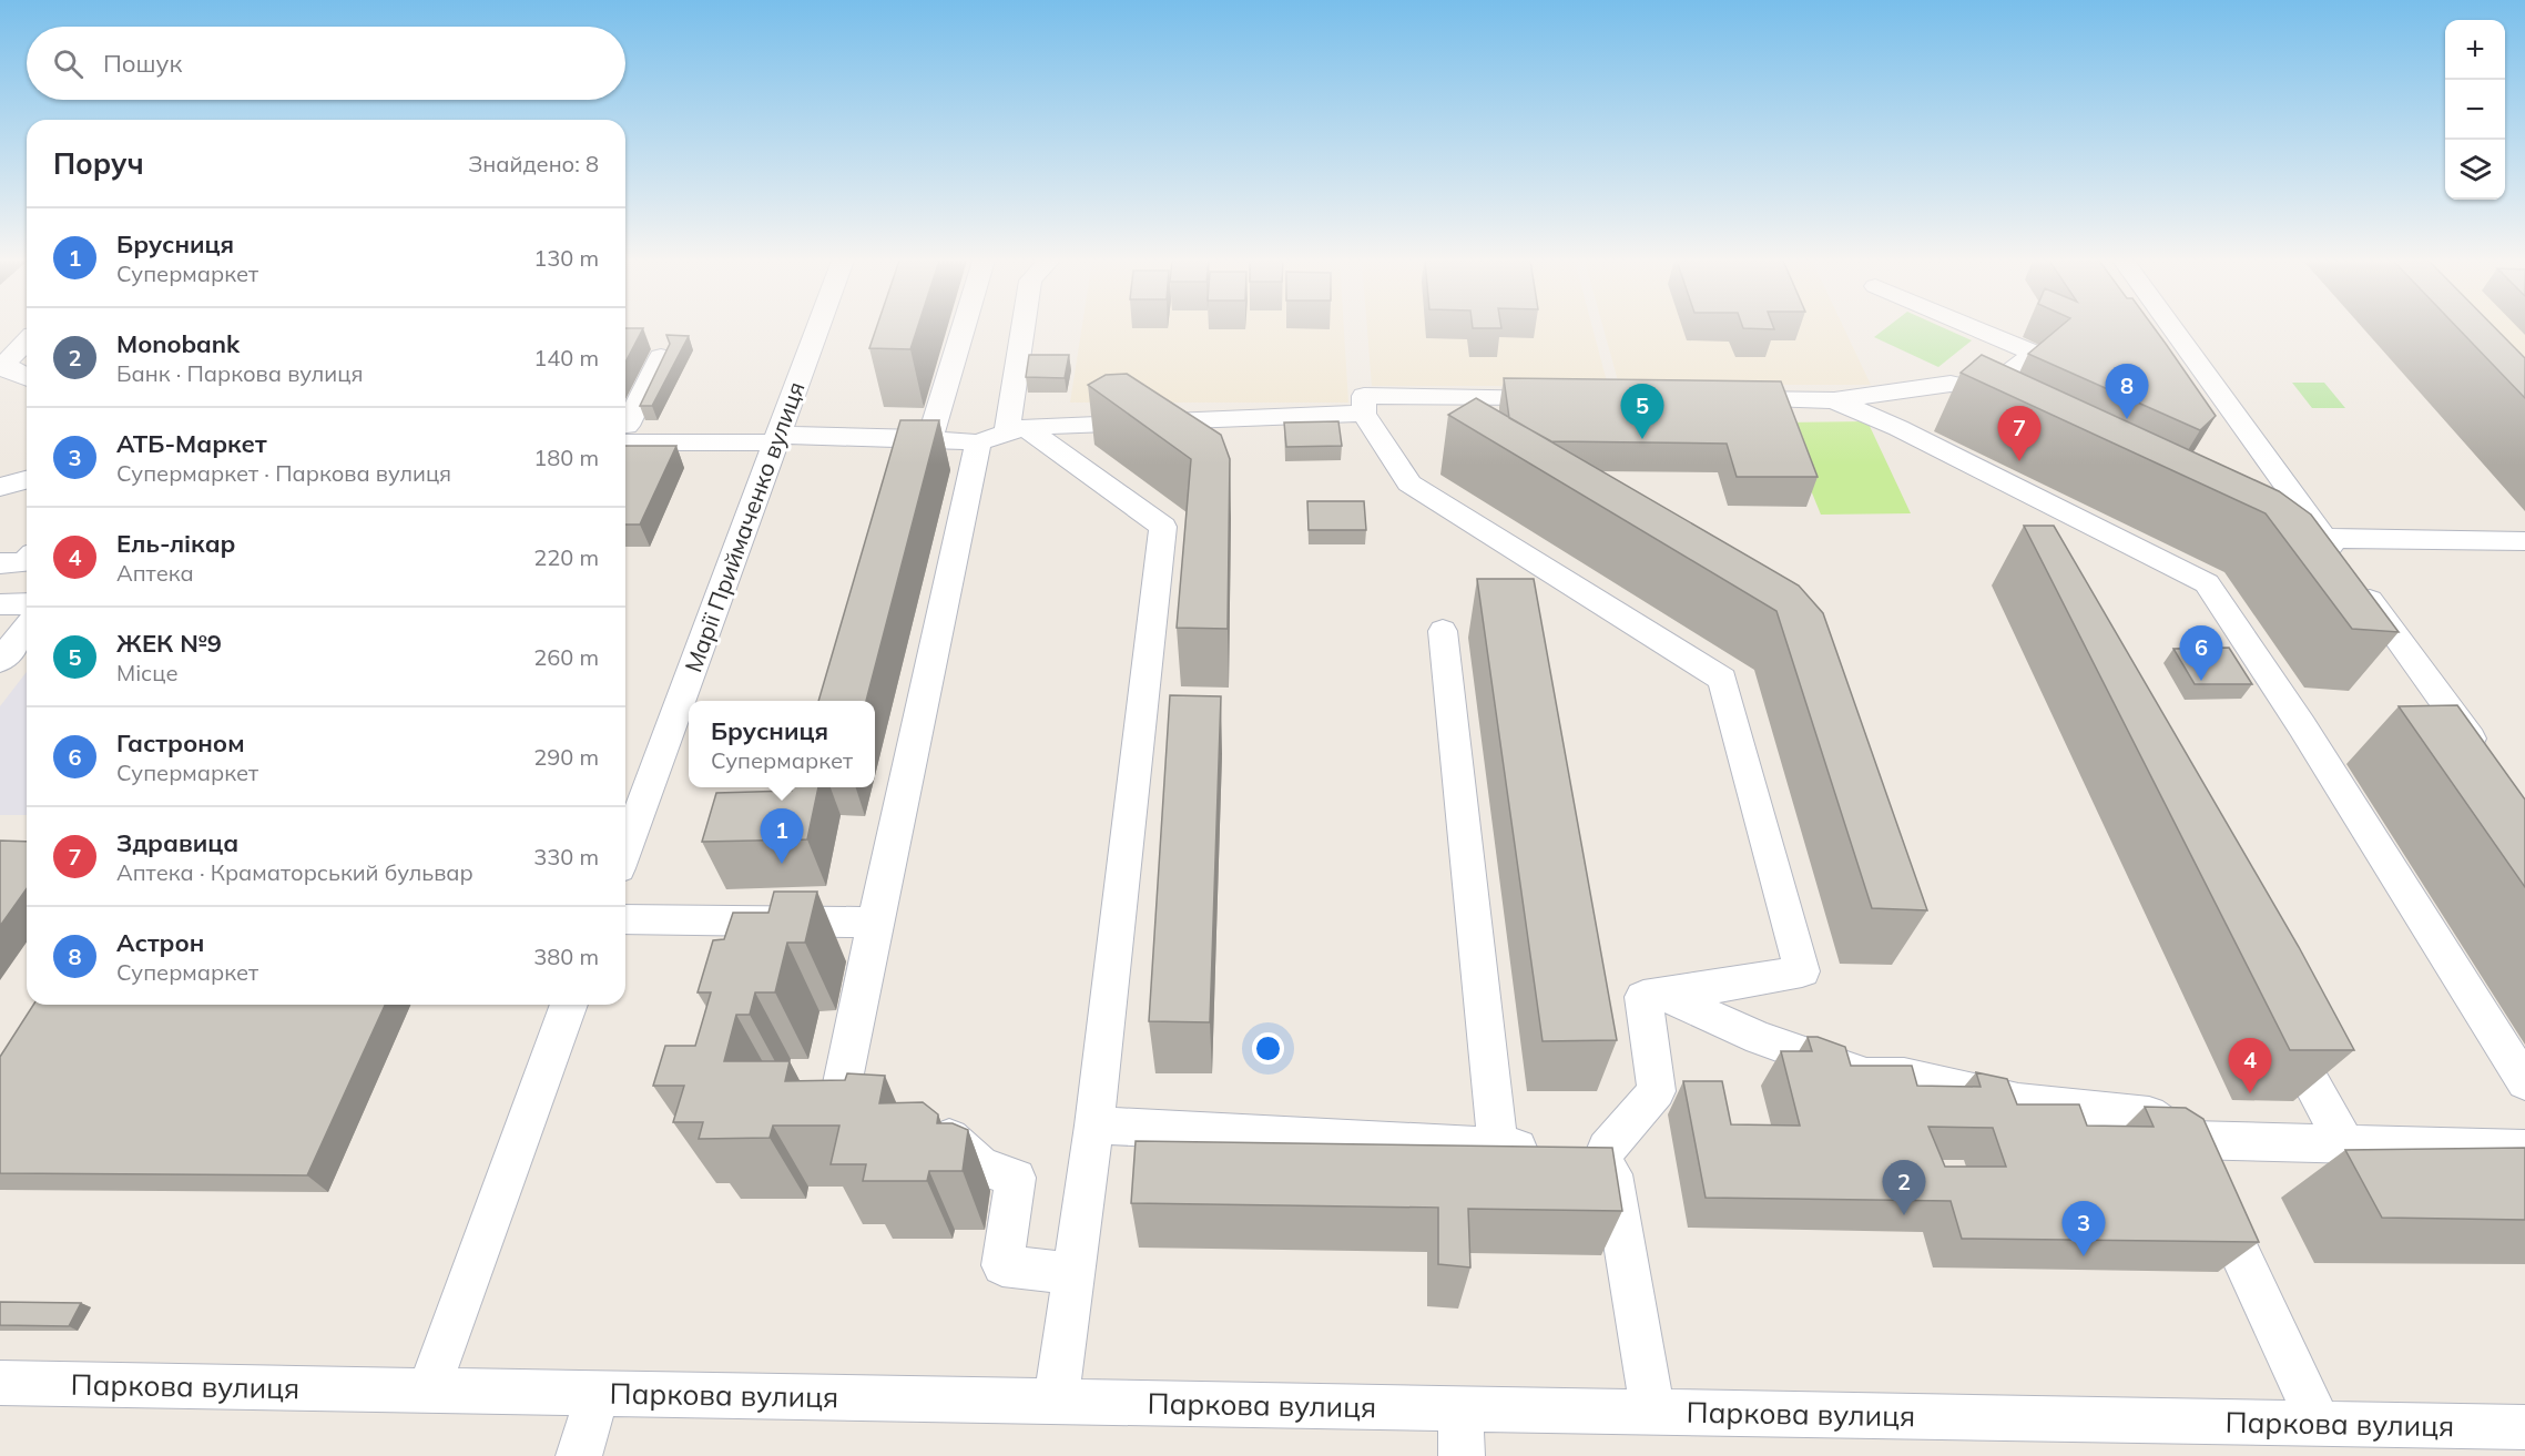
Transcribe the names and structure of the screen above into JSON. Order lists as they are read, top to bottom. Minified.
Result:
{"streets":{"street":["Марії Приймаченко вулиця","Паркова вулиця"]},"page":{"map_buttons":["+","−"],"search":"Пошук","heading":["Поруч","Знайдено: 8"],"list":[{"mark":"1","name":"Брусниця","note":"Супермаркет","value":"130 m"},{"mark":"2","name":"Monobank","note":"Банк · Паркова вулиця","value":"140 m"},{"mark":"3","name":"АТБ-Маркет","note":"Супермаркет · Паркова вулиця","value":"180 m"},{"mark":"4","name":"Ель-лікар","note":"Аптека","value":"220 m"},{"mark":"5","name":"ЖЕК №9","note":"Місце","value":"260 m"},{"mark":"6","name":"Гастроном","note":"Супермаркет","value":"290 m"},{"mark":"7","name":"Здравица","note":"Аптека · Краматорський бульвар","value":"330 m"},{"mark":"8","name":"Астрон","note":"Супермаркет","value":"380 m"}],"pins":["8","5","7","6","1","4","2","3"],"popup":["Брусниця","Супермаркет"]}}
